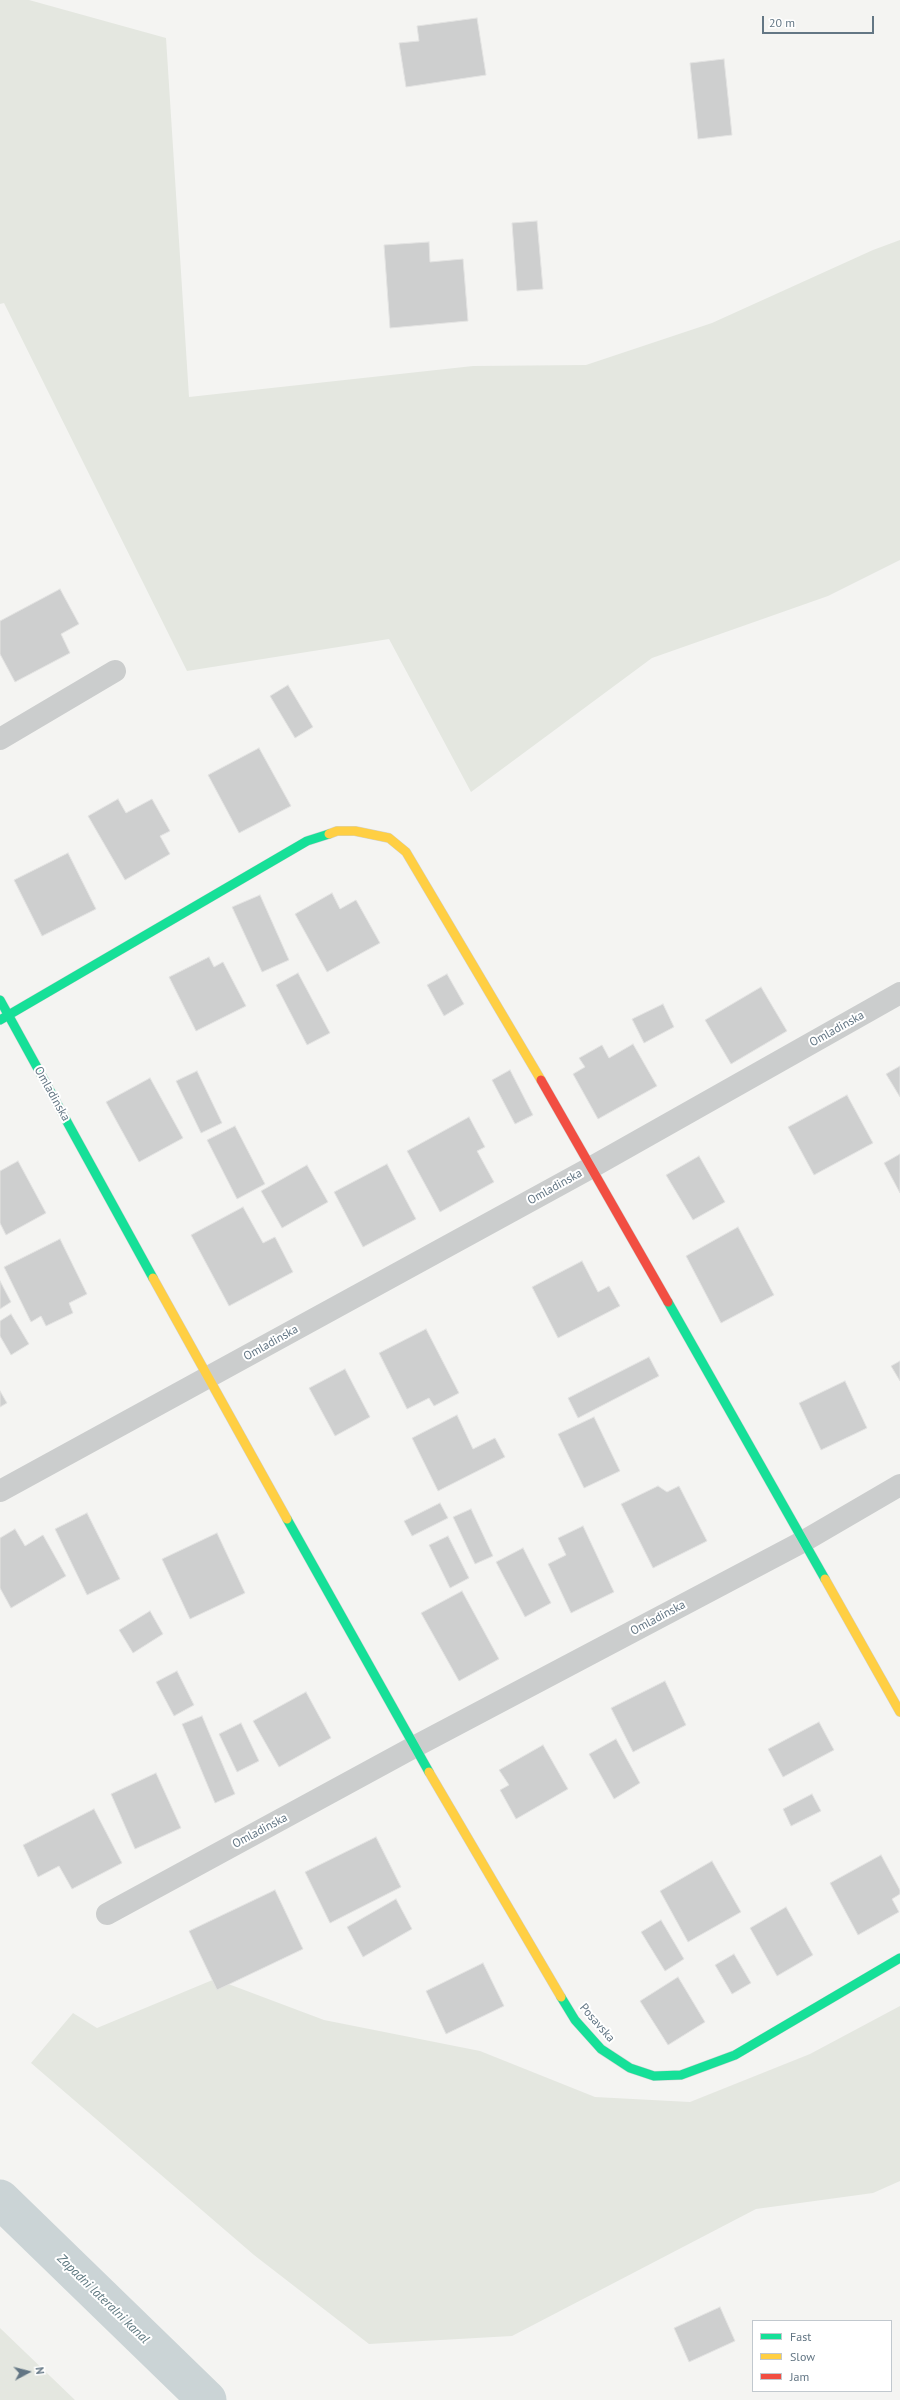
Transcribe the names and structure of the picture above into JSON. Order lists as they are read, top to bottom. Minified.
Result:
{"streets":{"street":["Omladinska","Posavska"]},"crossings":[["Omladinska","Posavska"]],"water":["Zapadni lateralni kanal"],"legend":["Fast","Slow","Jam"],"scale_bar":"20 m","north":"right"}
